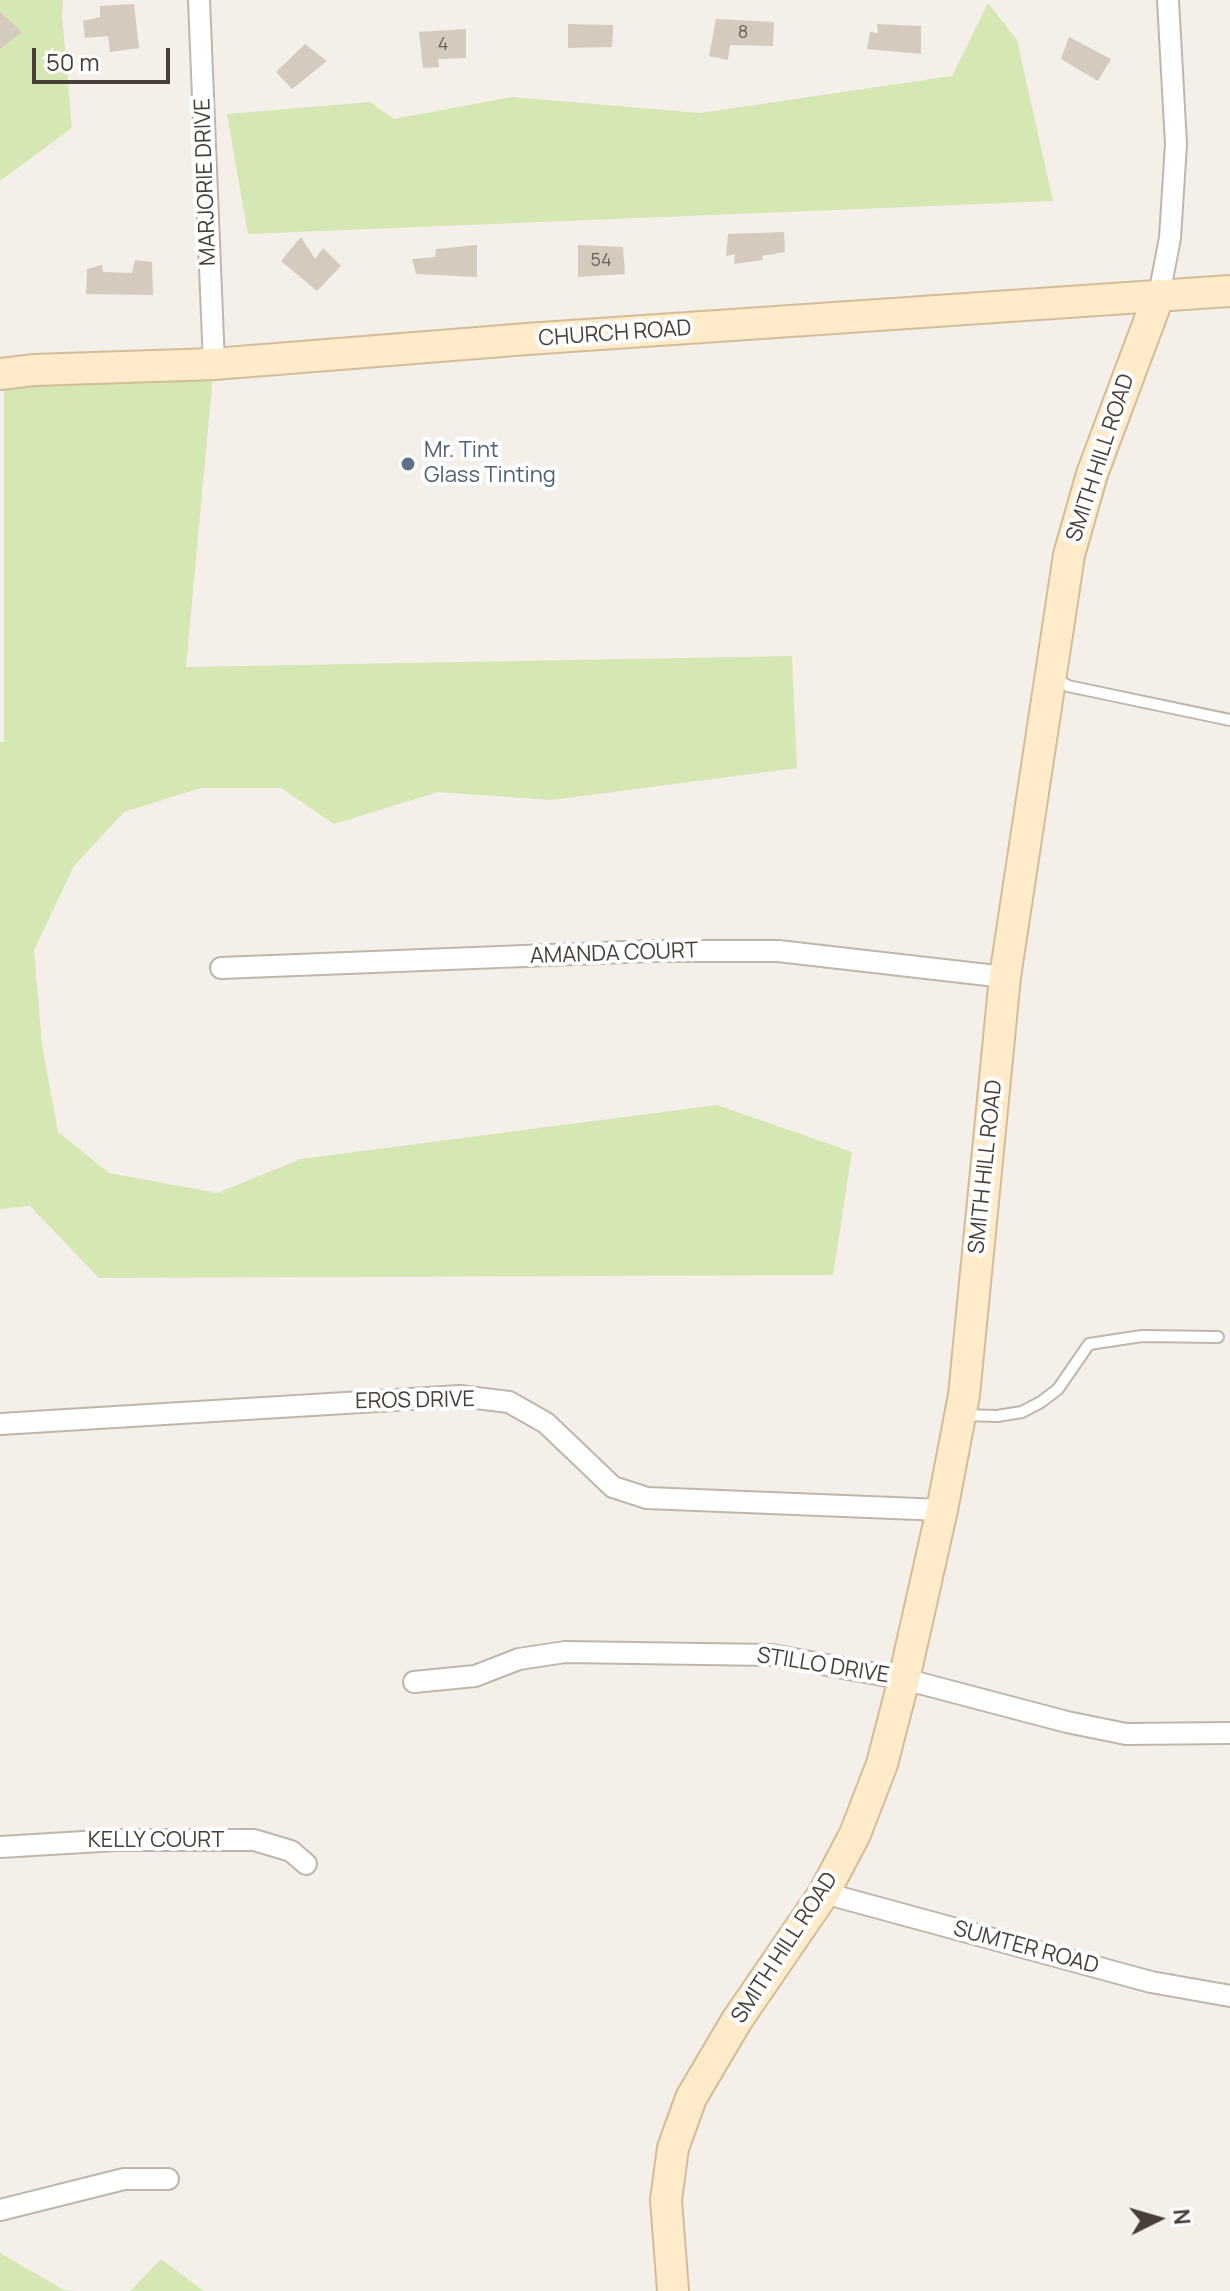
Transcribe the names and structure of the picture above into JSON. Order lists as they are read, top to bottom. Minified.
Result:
{"streets":{"street":["MARJORIE DRIVE","CHURCH ROAD","SMITH HILL ROAD","AMANDA COURT","EROS DRIVE","STILLO DRIVE","KELLY COURT","SUMTER ROAD"]},"crossings":[["MARJORIE DRIVE","CHURCH ROAD"],["CHURCH ROAD","SMITH HILL ROAD"],["SMITH HILL ROAD","AMANDA COURT"],["SMITH HILL ROAD","EROS DRIVE"],["SMITH HILL ROAD","STILLO DRIVE"],["SMITH HILL ROAD","SUMTER ROAD"]],"places":["Mr. Tint Glass Tinting"],"house_numbers":["8","4","54"],"scale_bar":"50 m","north":"right"}
